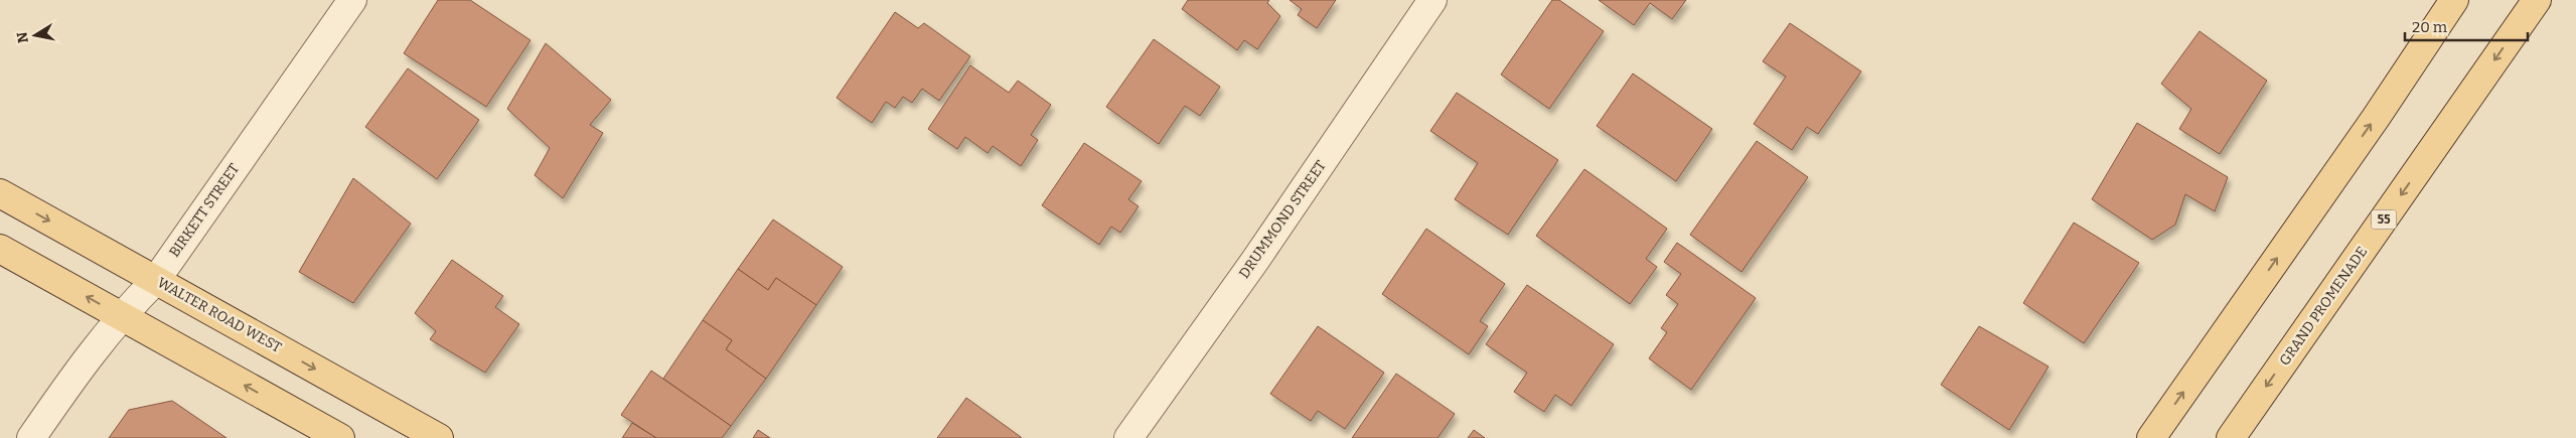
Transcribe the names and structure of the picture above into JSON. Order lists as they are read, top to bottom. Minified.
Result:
{"streets":{"main road":["55","GRAND PROMENADE","WALTER ROAD WEST"],"street":["BIRKETT STREET","DRUMMOND STREET"]},"crossings":[["BIRKETT STREET","WALTER ROAD WEST"]],"scale_bar":"20 m","north":"left"}
